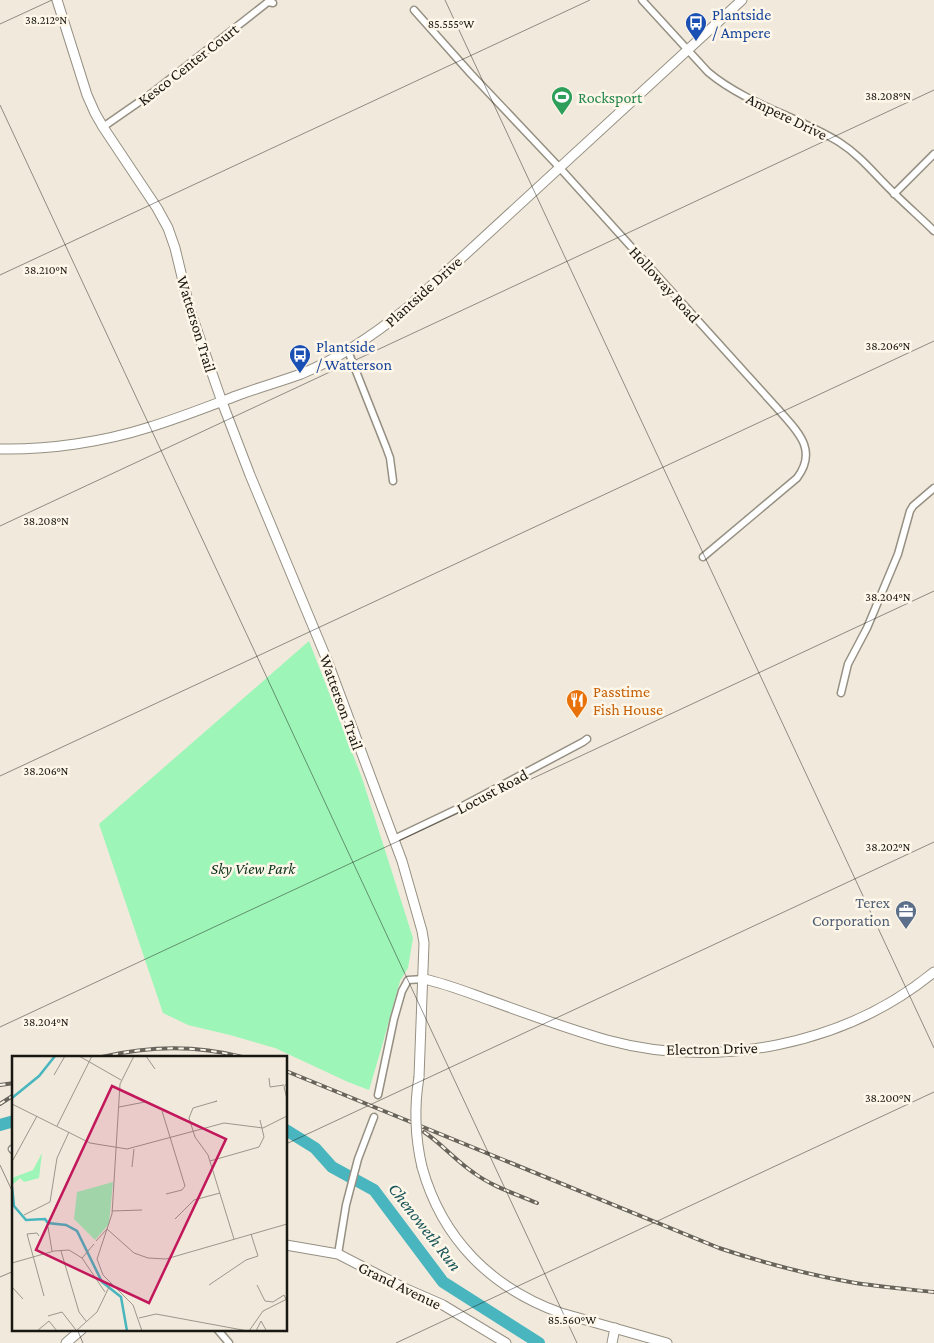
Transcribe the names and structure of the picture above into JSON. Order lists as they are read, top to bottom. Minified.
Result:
{"streets":{"street":["Kesco Center Court","Ampere Drive","Holloway Road","Plantside Drive","Watterson Trail","Locust Road","Electron Drive","Grand Avenue"]},"crossings":[["Kesco Center Court","Watterson Trail"],["Ampere Drive","Plantside Drive"],["Holloway Road","Plantside Drive"],["Plantside Drive","Watterson Trail"],["Watterson Trail","Locust Road"],["Watterson Trail","Electron Drive"]],"water":["Chenoweth Run"],"parks":["Sky View Park"],"places":{"bus stop":["Plantside / Ampere","Plantside / Watterson"],"sports":["Rocksport"],"restaurant":["Passtime Fish House"],"office":["Terex Corporation"]},"coordinates":["38.212°N","85.555°W","38.208°N","38.210°N","38.206°N","38.204°N","38.202°N","38.200°N","85.560°W"]}
